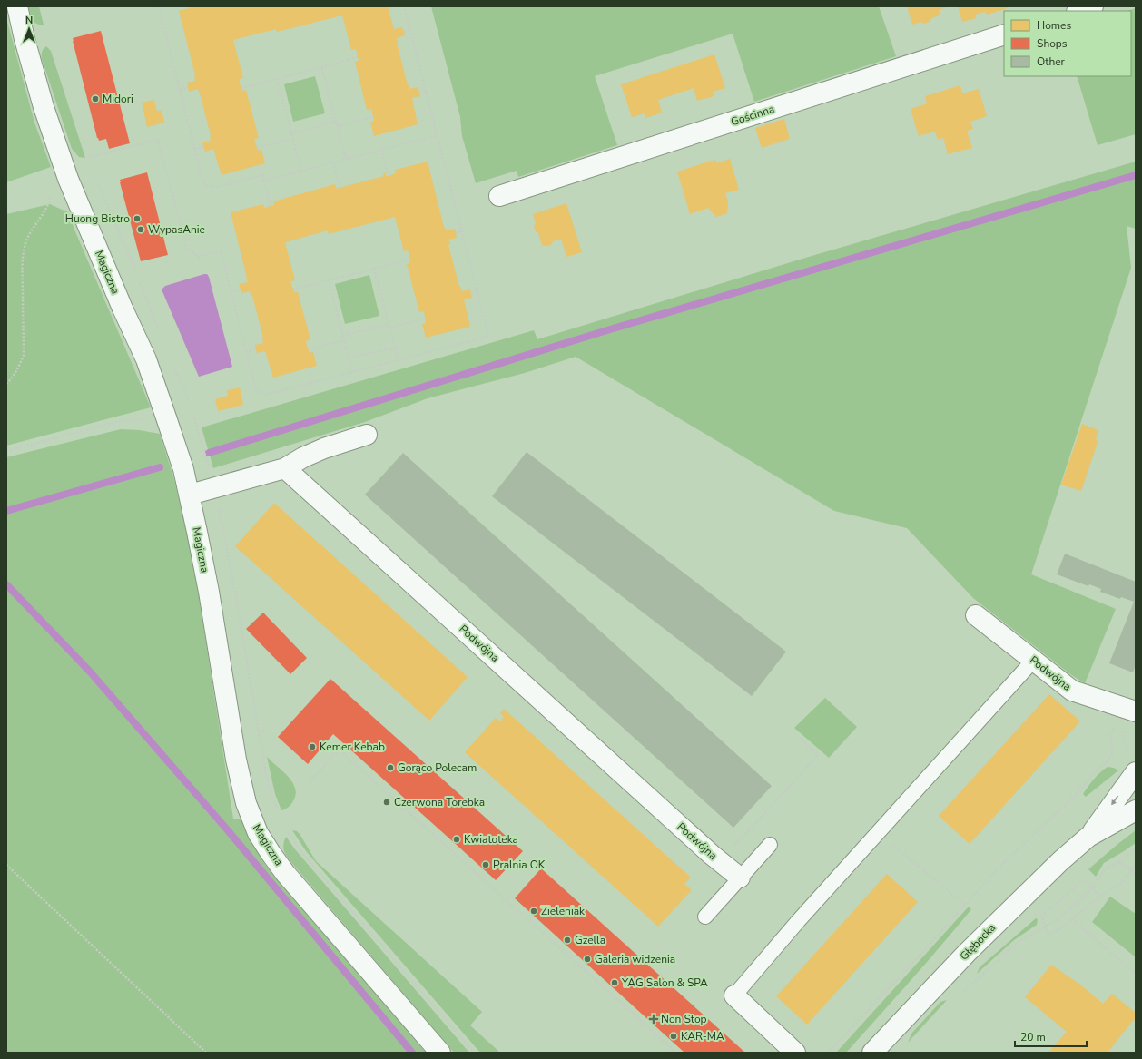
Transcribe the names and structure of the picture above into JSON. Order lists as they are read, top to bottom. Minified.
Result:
{"streets":{"street":["Gościnna","Magiczna","Podwójna","Głębocka"]},"places":{"other":["Midori","Huong Bistro","WypasAnie","Kemer Kebab","Gorąco Polecam","Czerwona Torebka","Kwiatoteka","Pralnia OK","Zieleniak","Gzella","Galeria widzenia","YAG Salon & SPA","KAR-MA"],"health":["Non Stop"]},"legend":["Homes","Shops","Other"],"scale_bar":"20 m","north":"top"}
